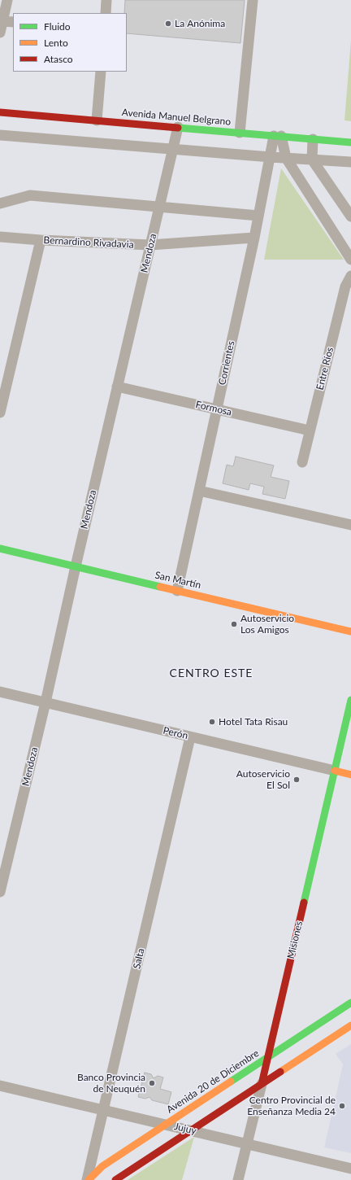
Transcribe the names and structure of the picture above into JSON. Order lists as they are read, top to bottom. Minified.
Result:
{"streets":{"street":["Avenida Manuel Belgrano","Bernardino Rivadavia","Mendoza","Corrientes","Entre Ríos","Formosa","San Martín","Perón","Misiones","Salta","Avenida 20 de Diciembre","Jujuy"]},"crossings":[["Avenida Manuel Belgrano","Mendoza"],["Avenida Manuel Belgrano","Corrientes"],["Bernardino Rivadavia","Mendoza"],["Bernardino Rivadavia","Corrientes"],["Mendoza","Formosa"],["Mendoza","San Martín"],["Mendoza","Perón"],["Corrientes","Formosa"],["Corrientes","San Martín"],["Entre Ríos","Formosa"],["Perón","Misiones"],["Perón","Salta"],["Misiones","Avenida 20 de Diciembre"],["Misiones","Jujuy"],["Salta","Avenida 20 de Diciembre"],["Salta","Jujuy"],["Avenida 20 de Diciembre","Jujuy"]],"districts":["CENTRO ESTE"],"places":["La Anónima","Autoservicio Los Amigos","Hotel Tata Risau","Autoservicio El Sol","Banco Provincia de Neuquén","Centro Provincial de Enseñanza Media 24"],"legend":["Fluido","Lento","Atasco"]}
